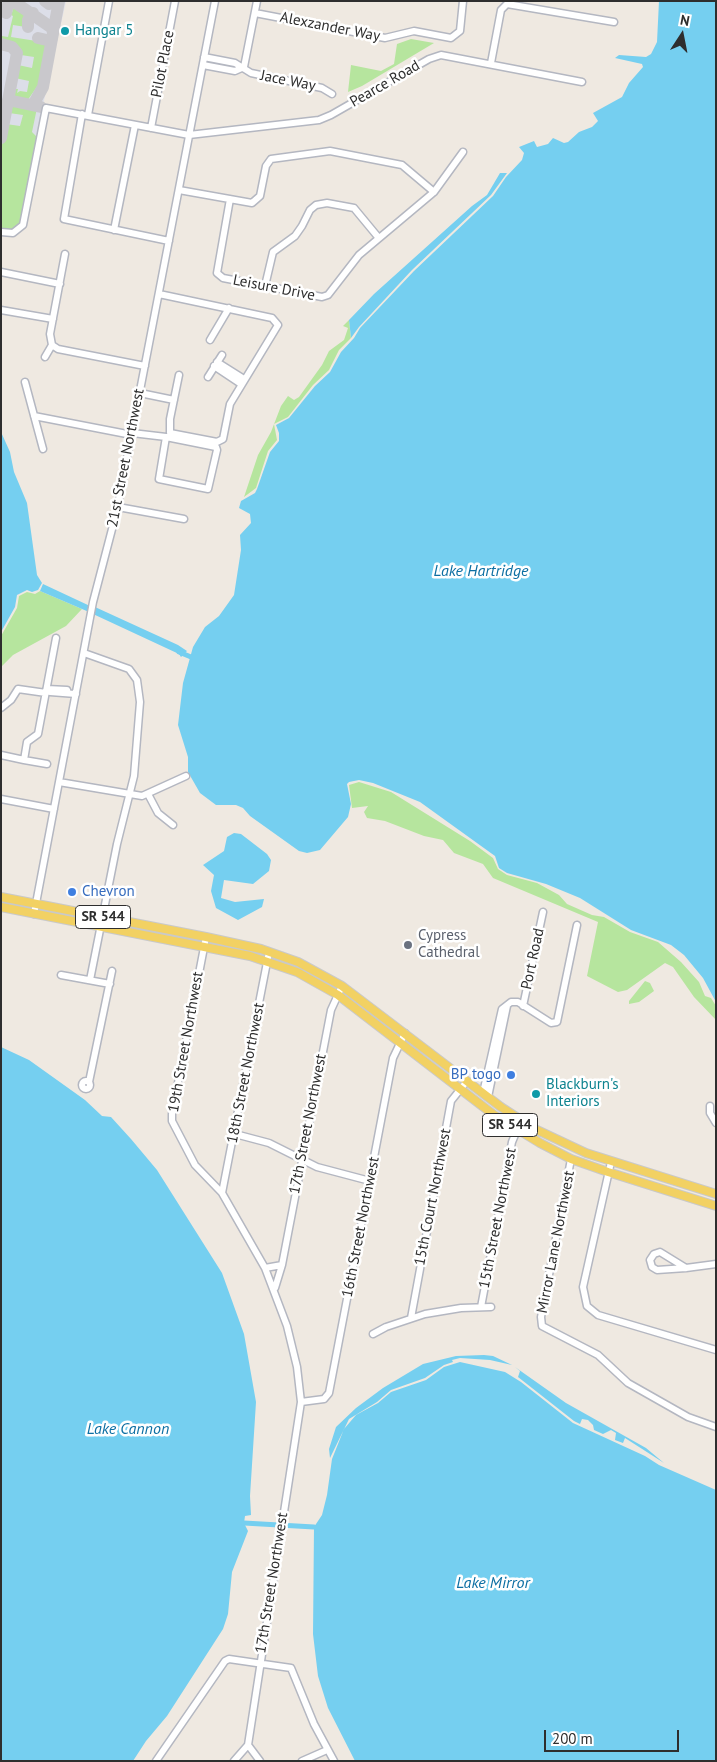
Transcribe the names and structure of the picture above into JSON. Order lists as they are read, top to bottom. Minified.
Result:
{"streets":{"main road":["SR 544"],"street":["Alexzander Way","Pilot Place","Jace Way","Pearce Road","Leisure Drive","21st Street Northwest","Port Road","19th Street Northwest","18th Street Northwest","17th Street Northwest","15th Court Northwest","15th Street Northwest","16th Street Northwest","Mirror Lane Northwest"]},"crossings":[["Pilot Place","Pearce Road"],["Jace Way","21st Street Northwest"],["Pearce Road","21st Street Northwest"],["21st Street Northwest","SR 544"],["SR 544","19th Street Northwest"],["SR 544","18th Street Northwest"],["SR 544","17th Street Northwest"],["SR 544","15th Court Northwest"],["SR 544","15th Street Northwest"],["SR 544","16th Street Northwest"],["SR 544","Mirror Lane Northwest"],["19th Street Northwest","18th Street Northwest"],["19th Street Northwest","17th Street Northwest"],["17th Street Northwest","16th Street Northwest"]],"water":["Lake Hartridge","Lake Cannon","Lake Mirror"],"places":["Hangar 5","Chevron","Cypress Cathedral","BP togo","Blackburn's Interiors"],"scale_bar":"200 m","north":"top"}
